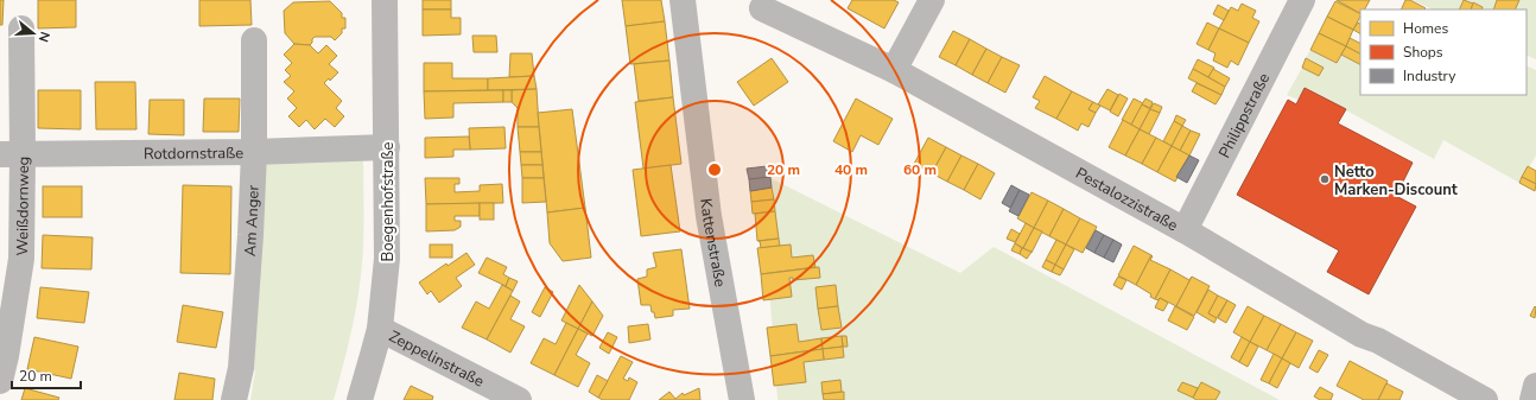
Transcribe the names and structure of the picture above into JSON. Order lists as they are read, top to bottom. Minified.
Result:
{"streets":{"street":["Philippstraße","Rotdornstraße","Pestalozzistraße","Boegenhofstraße","Weißdornweg","Am Anger","Kattenstraße","Zeppelinstraße"]},"crossings":[["Philippstraße","Pestalozzistraße"],["Rotdornstraße","Boegenhofstraße"],["Rotdornstraße","Weißdornweg"],["Rotdornstraße","Am Anger"],["Boegenhofstraße","Zeppelinstraße"]],"places":["Netto Marken-Discount"],"legend":["Homes","Shops","Industry"],"scale_bar":"20 m","north":"right","rings":["20 m","40 m","60 m"]}
